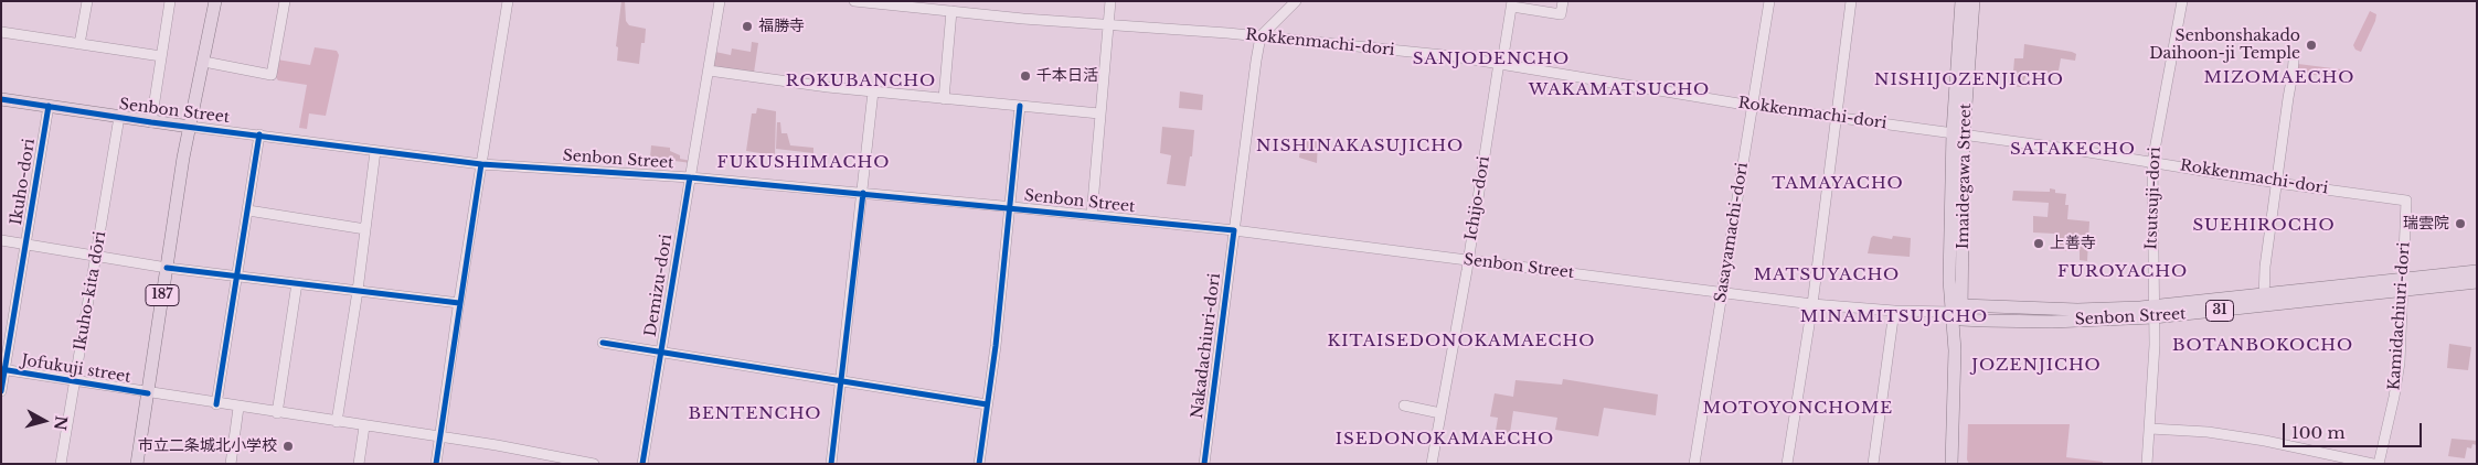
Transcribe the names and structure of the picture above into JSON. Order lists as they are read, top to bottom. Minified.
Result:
{"streets":{"main road":["Senbon Street","Imaidegawa Street","187","31"],"street":["Rokkenmachi-dori","Ikuho-dori","Ichijo-dori","Itsutsuji-dori","Sasayamachi-dori","Demizu-dori","Ikuho-kita dōri","Kamidachiuri-dori","Nakadachiuri-dori","Jofukuji street"]},"crossings":[["Rokkenmachi-dori","Imaidegawa Street"],["Rokkenmachi-dori","Ichijo-dori"],["Rokkenmachi-dori","Itsutsuji-dori"],["Rokkenmachi-dori","Sasayamachi-dori"],["Rokkenmachi-dori","Kamidachiuri-dori"],["Rokkenmachi-dori","Nakadachiuri-dori"],["Senbon Street","Imaidegawa Street"],["Senbon Street","Ikuho-dori"],["Senbon Street","Ichijo-dori"],["Senbon Street","Itsutsuji-dori"],["Senbon Street","Sasayamachi-dori"],["Senbon Street","Demizu-dori"],["Senbon Street","Ikuho-kita dōri"],["Senbon Street","187"],["Senbon Street","Kamidachiuri-dori"],["Senbon Street","Nakadachiuri-dori"],["Ikuho-dori","Jofukuji street"],["Ikuho-kita dōri","Jofukuji street"],["187","Jofukuji street"]],"districts":["SANJODENCHO","MIZOMAECHO","NISHIJOZENJICHO","ROKUBANCHO","WAKAMATSUCHO","NISHINAKASUJICHO","SATAKECHO","FUKUSHIMACHO","TAMAYACHO","SUEHIROCHO","FUROYACHO","MATSUYACHO","MINAMITSUJICHO","KITAISEDONOKAMAECHO","BOTANBOKOCHO","JOZENJICHO","MOTOYONCHOME","BENTENCHO","ISEDONOKAMAECHO"],"places":["福勝寺","Senbonshakado Daihoon-ji Temple","千本日活","瑞雲院","上善寺","市立二条城北小学校"],"scale_bar":"100 m","north":"right"}
